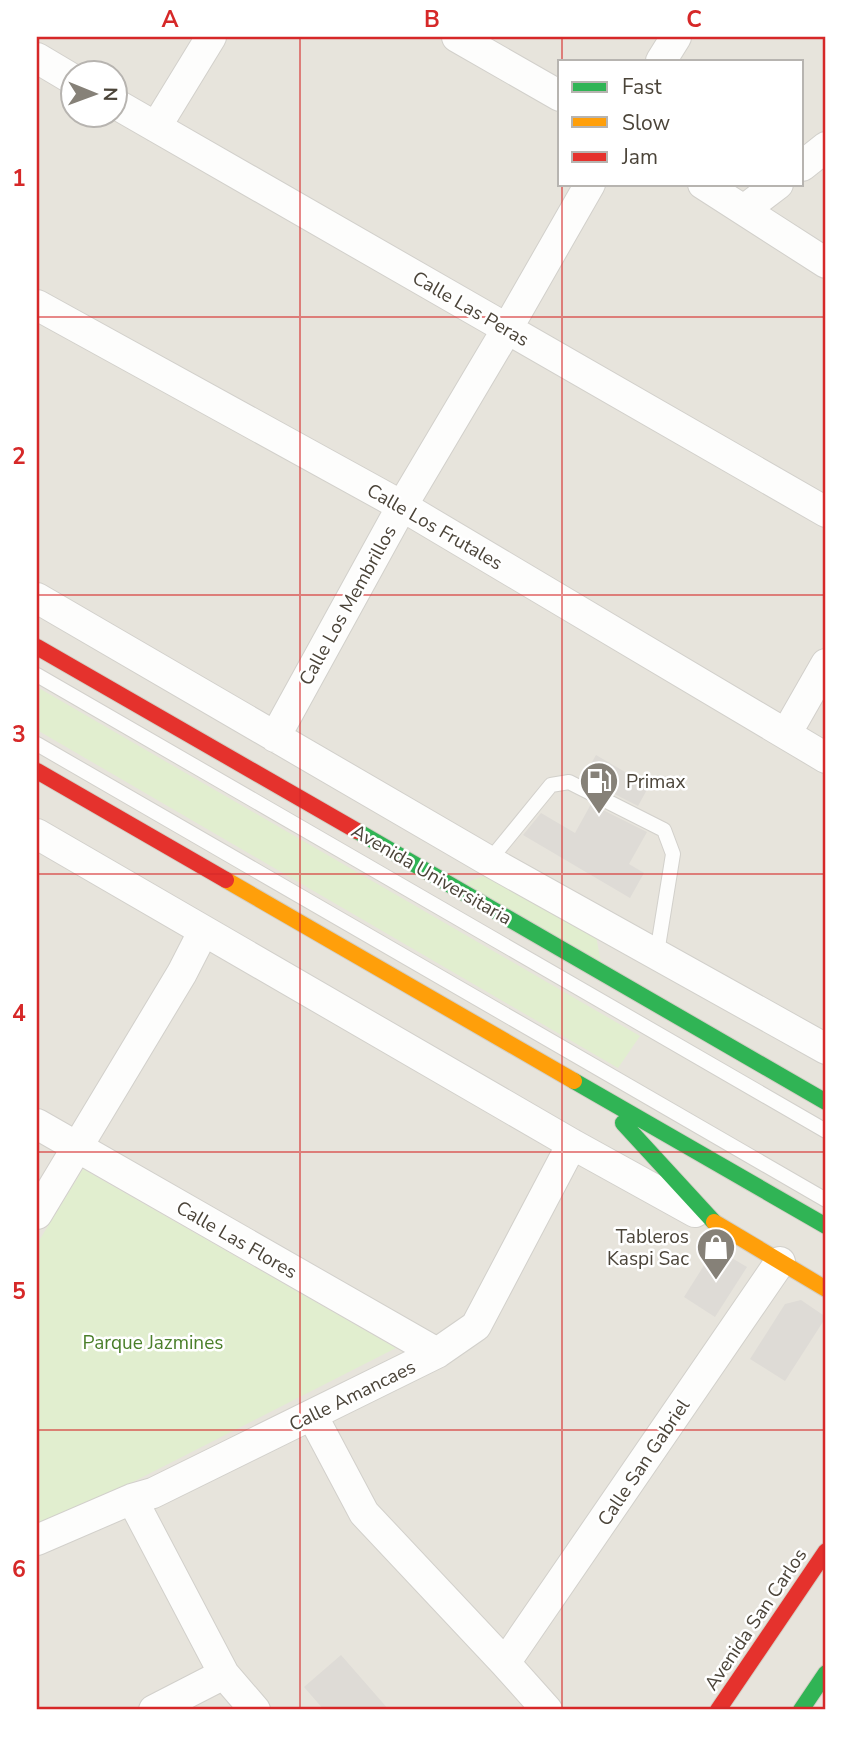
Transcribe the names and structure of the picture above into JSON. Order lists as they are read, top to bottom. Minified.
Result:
{"streets":{"main road":["Avenida Universitaria","Avenida San Carlos"],"street":["Calle Las Peras","Calle Los Frutales","Calle Los Membrillos","Calle Las Flores","Calle Amancaes","Calle San Gabriel"]},"crossings":[["Calle Las Peras","Calle Los Membrillos"],["Calle Los Frutales","Calle Los Membrillos"],["Calle Los Membrillos","Avenida Universitaria"],["Calle Las Flores","Calle Amancaes"]],"parks":["Parque Jazmines"],"places":{"fuel station":["Primax"],"shop":["Tableros Kaspi Sac"]},"legend":["Fast","Slow","Jam"],"north":"right","grid":{"columns":["A","B","C"],"rows":["1","2","3","4","5","6"]}}
